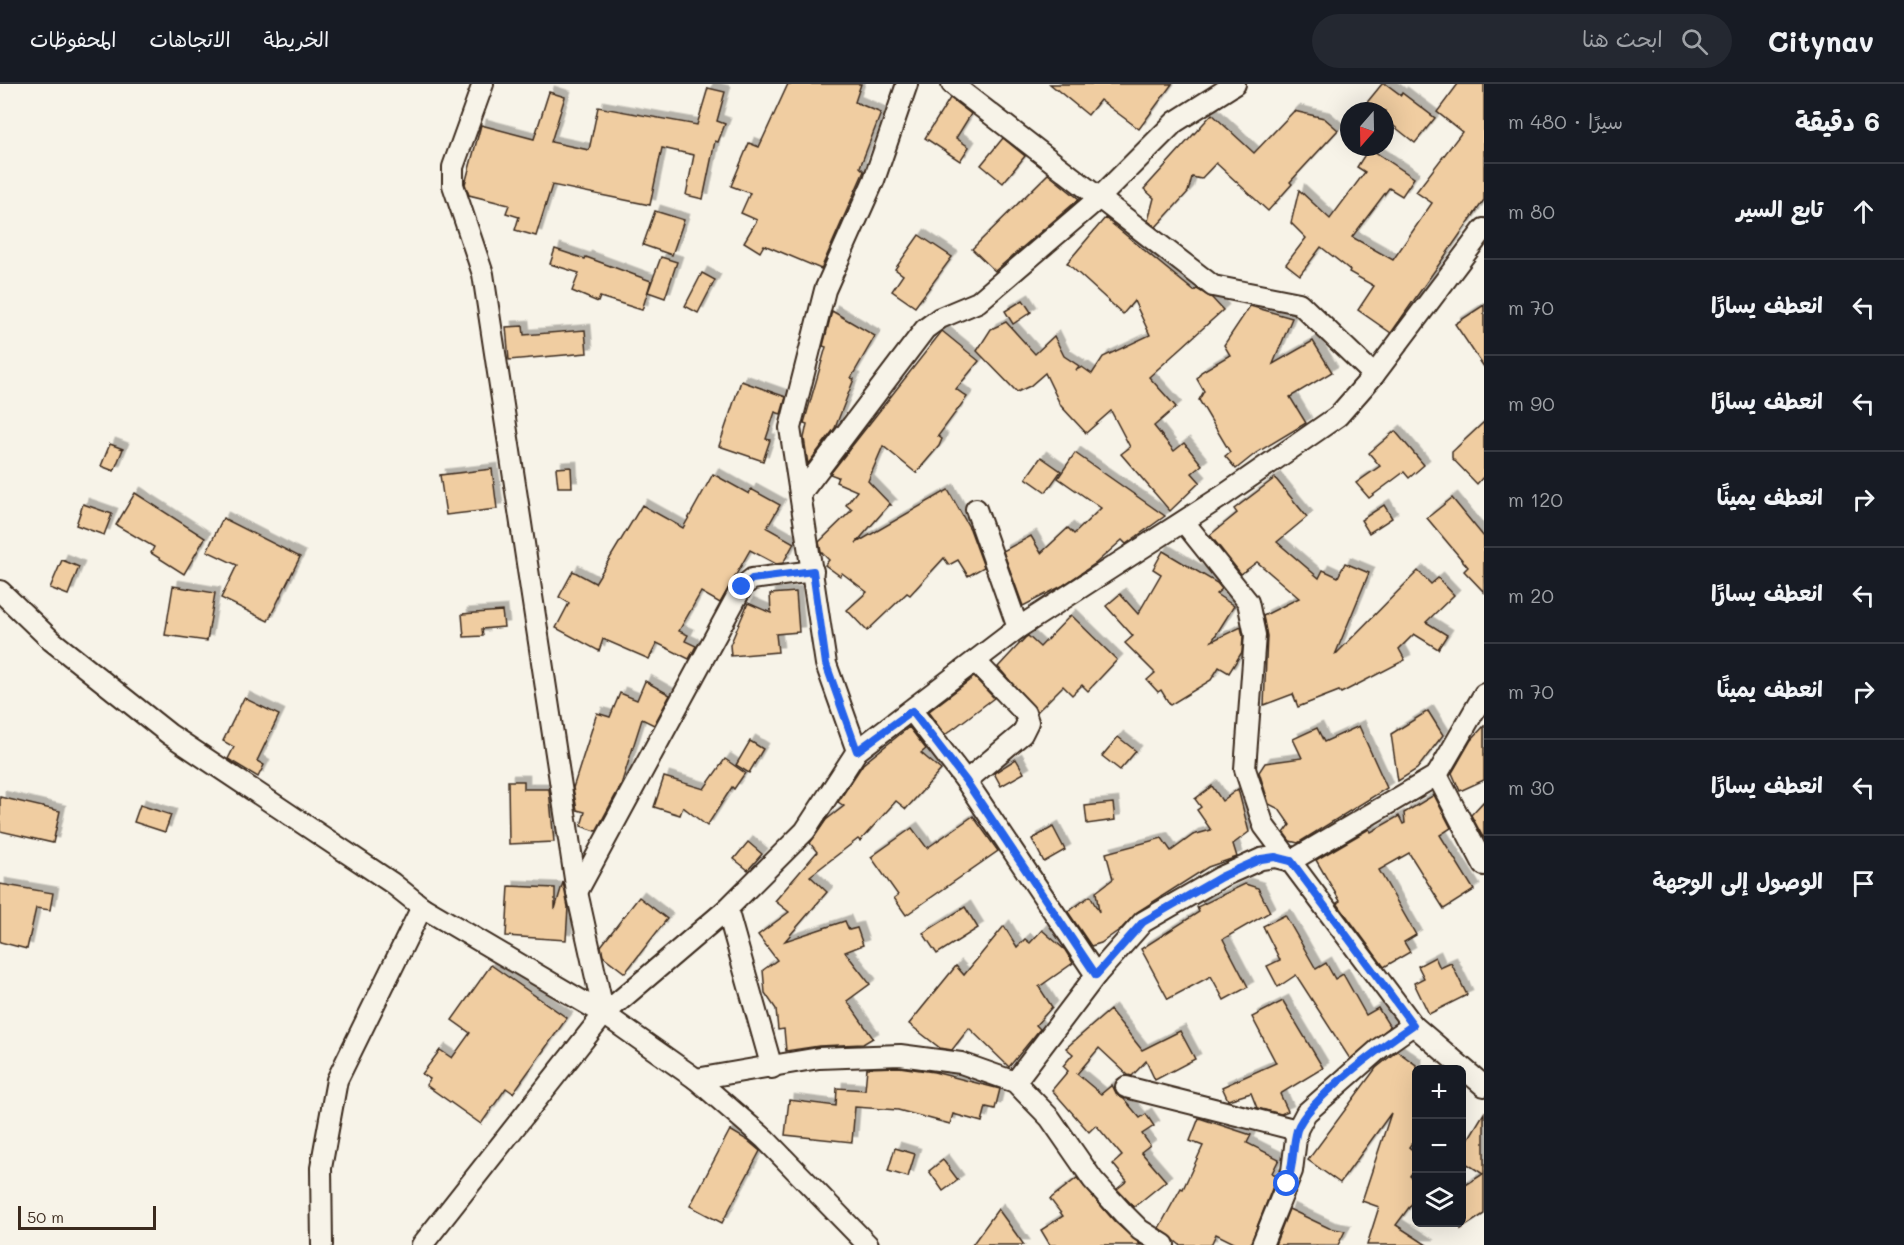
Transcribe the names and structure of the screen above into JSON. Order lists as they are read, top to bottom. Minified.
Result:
{"scale_bar":"50 m","north":"bottom","page":{"header":"Citynav","search":"ابحث هنا","nav":["الخريطة","الاتجاهات","المحفوظات"],"heading":["6 دقيقة","سيرًا · 480 m"],"list":[["تابع السير","80 m"],["انعطف يسارًا","70 m"],["انعطف يسارًا","90 m"],["انعطف يمينًا","120 m"],["انعطف يسارًا","20 m"],["انعطف يمينًا","70 m"],["انعطف يسارًا","30 m"],"الوصول إلى الوجهة"],"map_buttons":["+","−"],"scale":"50 m"}}
